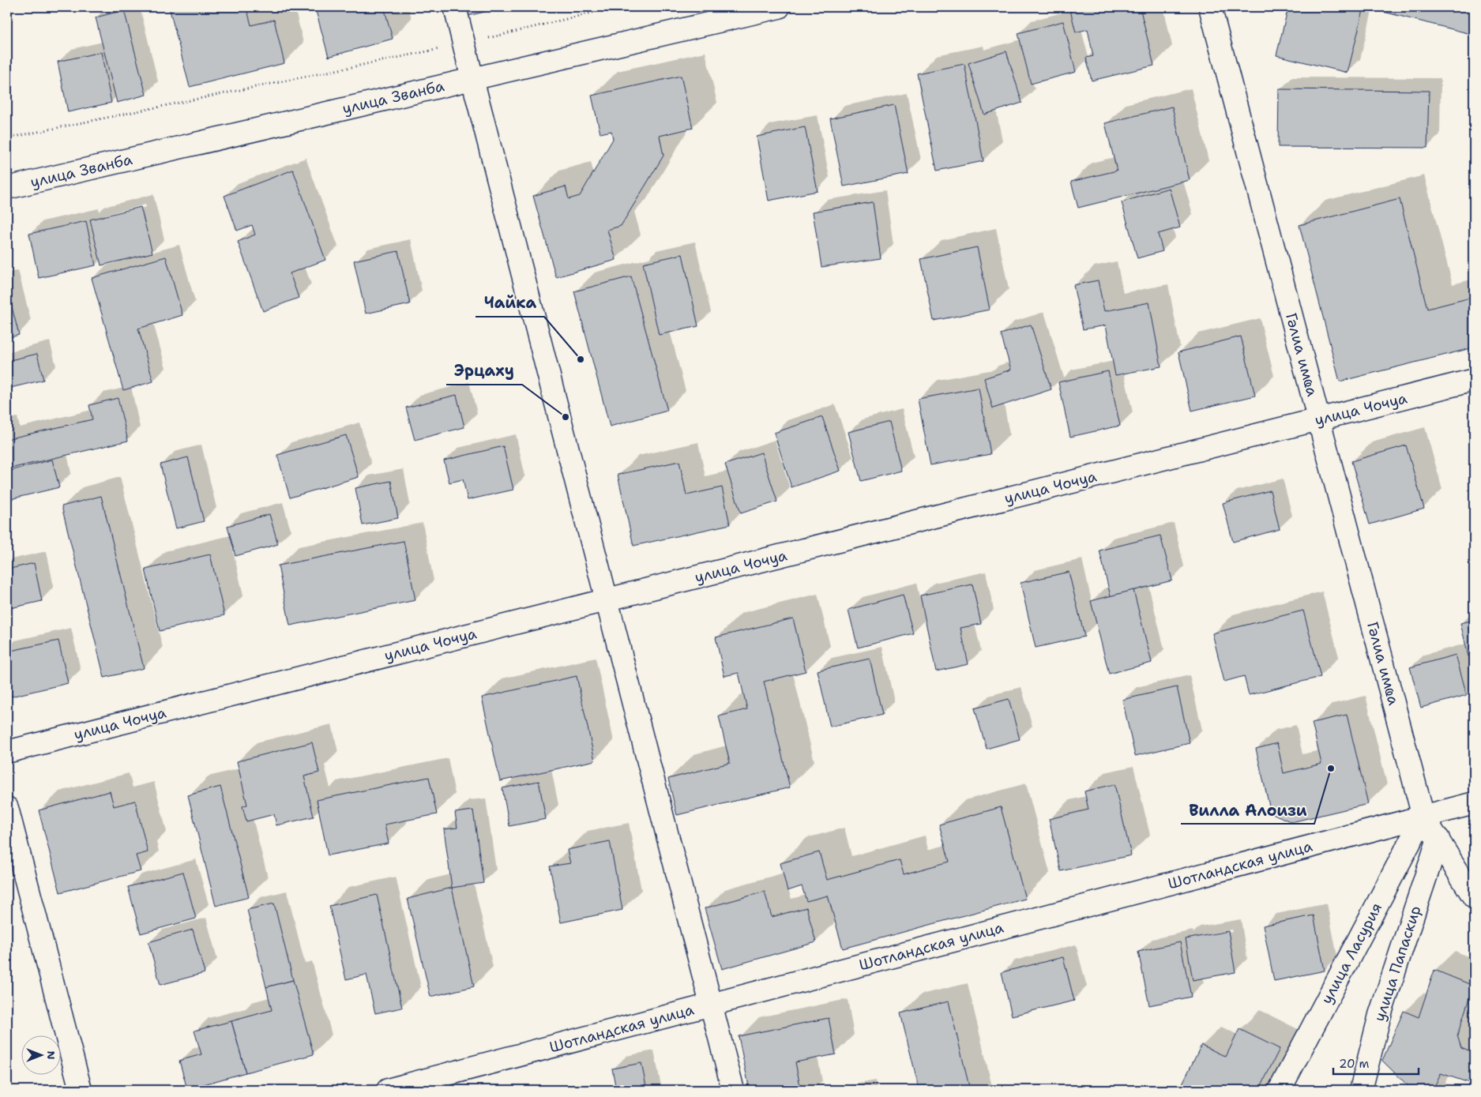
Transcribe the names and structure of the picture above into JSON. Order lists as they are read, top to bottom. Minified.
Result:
{"streets":{"main road":["улица Званба","Гәлиа имҩа","улица Чочуа","Шотландская улица","улица Ласурия","улица Папаскир"]},"crossings":[["Гәлиа имҩа","улица Чочуа"],["Гәлиа имҩа","Шотландская улица"],["Гәлиа имҩа","улица Ласурия"],["Гәлиа имҩа","улица Папаскир"],["Шотландская улица","улица Ласурия"]],"places":["Чайка","Эрцаху","Вилла Алоизи"],"scale_bar":"20 m","north":"right"}
